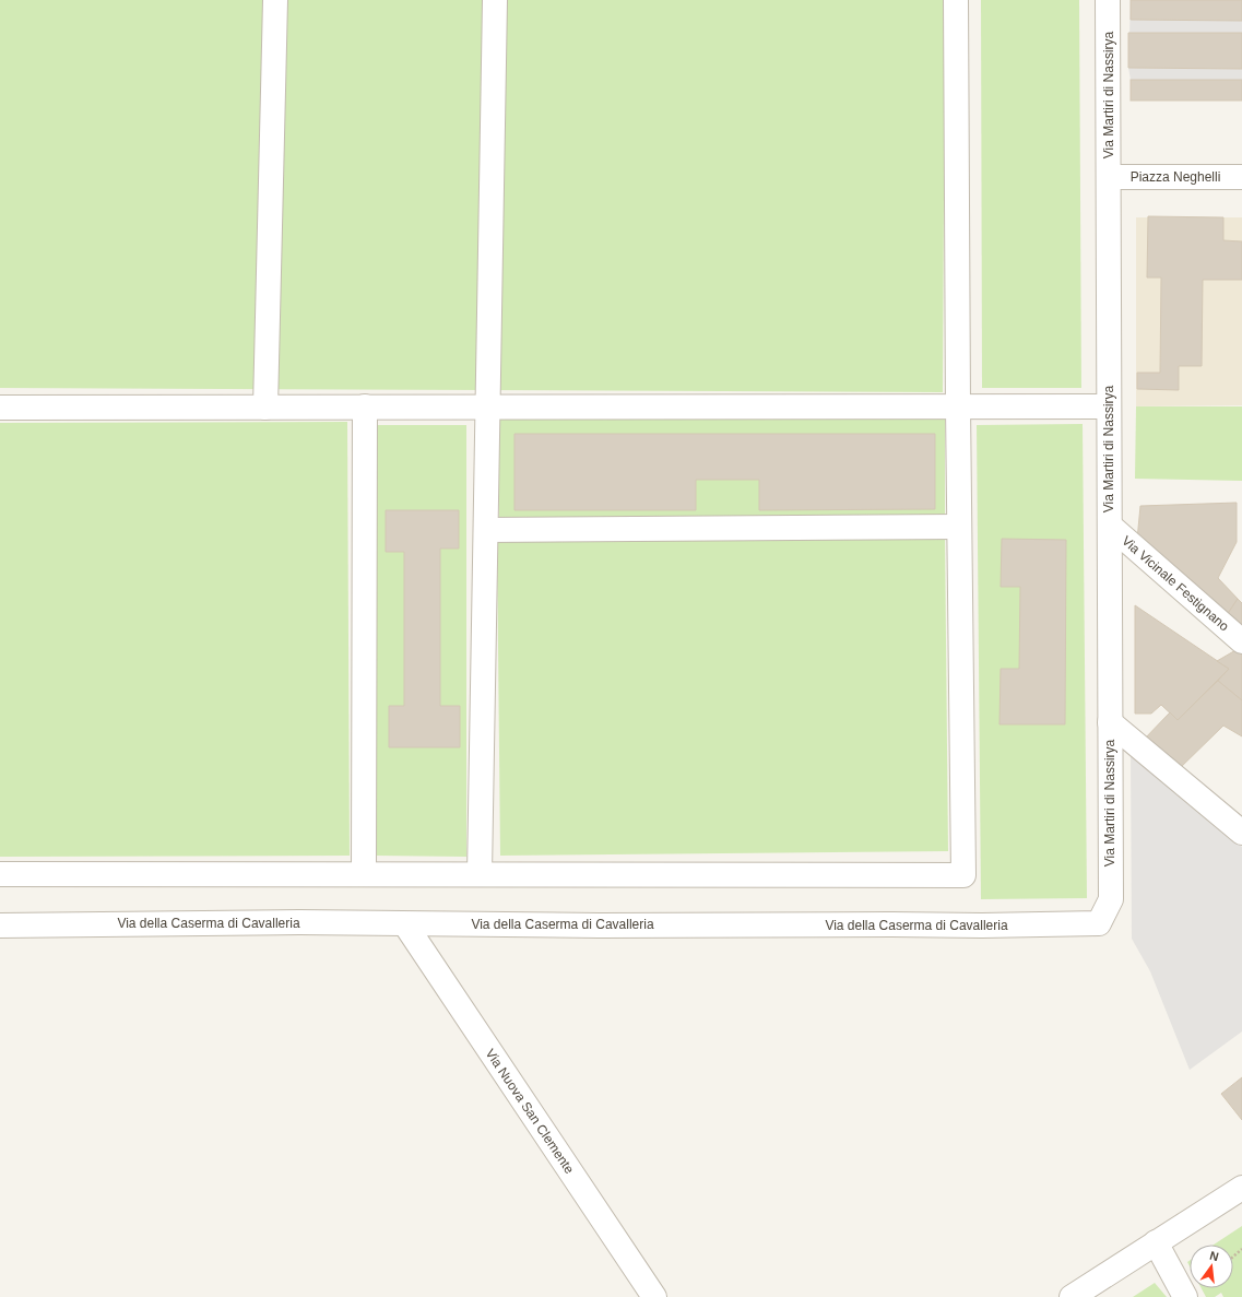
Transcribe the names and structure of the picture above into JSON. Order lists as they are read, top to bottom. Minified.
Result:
{"streets":{"street":["Via Martiri di Nassirya","Piazza Neghelli","Via Vicinale Festignano","Via della Caserma di Cavalleria","Via Nuova San Clemente"]},"crossings":[["Via Martiri di Nassirya","Piazza Neghelli"],["Via Martiri di Nassirya","Via Vicinale Festignano"],["Via Martiri di Nassirya","Via della Caserma di Cavalleria"],["Via della Caserma di Cavalleria","Via Nuova San Clemente"]],"north":"top"}
